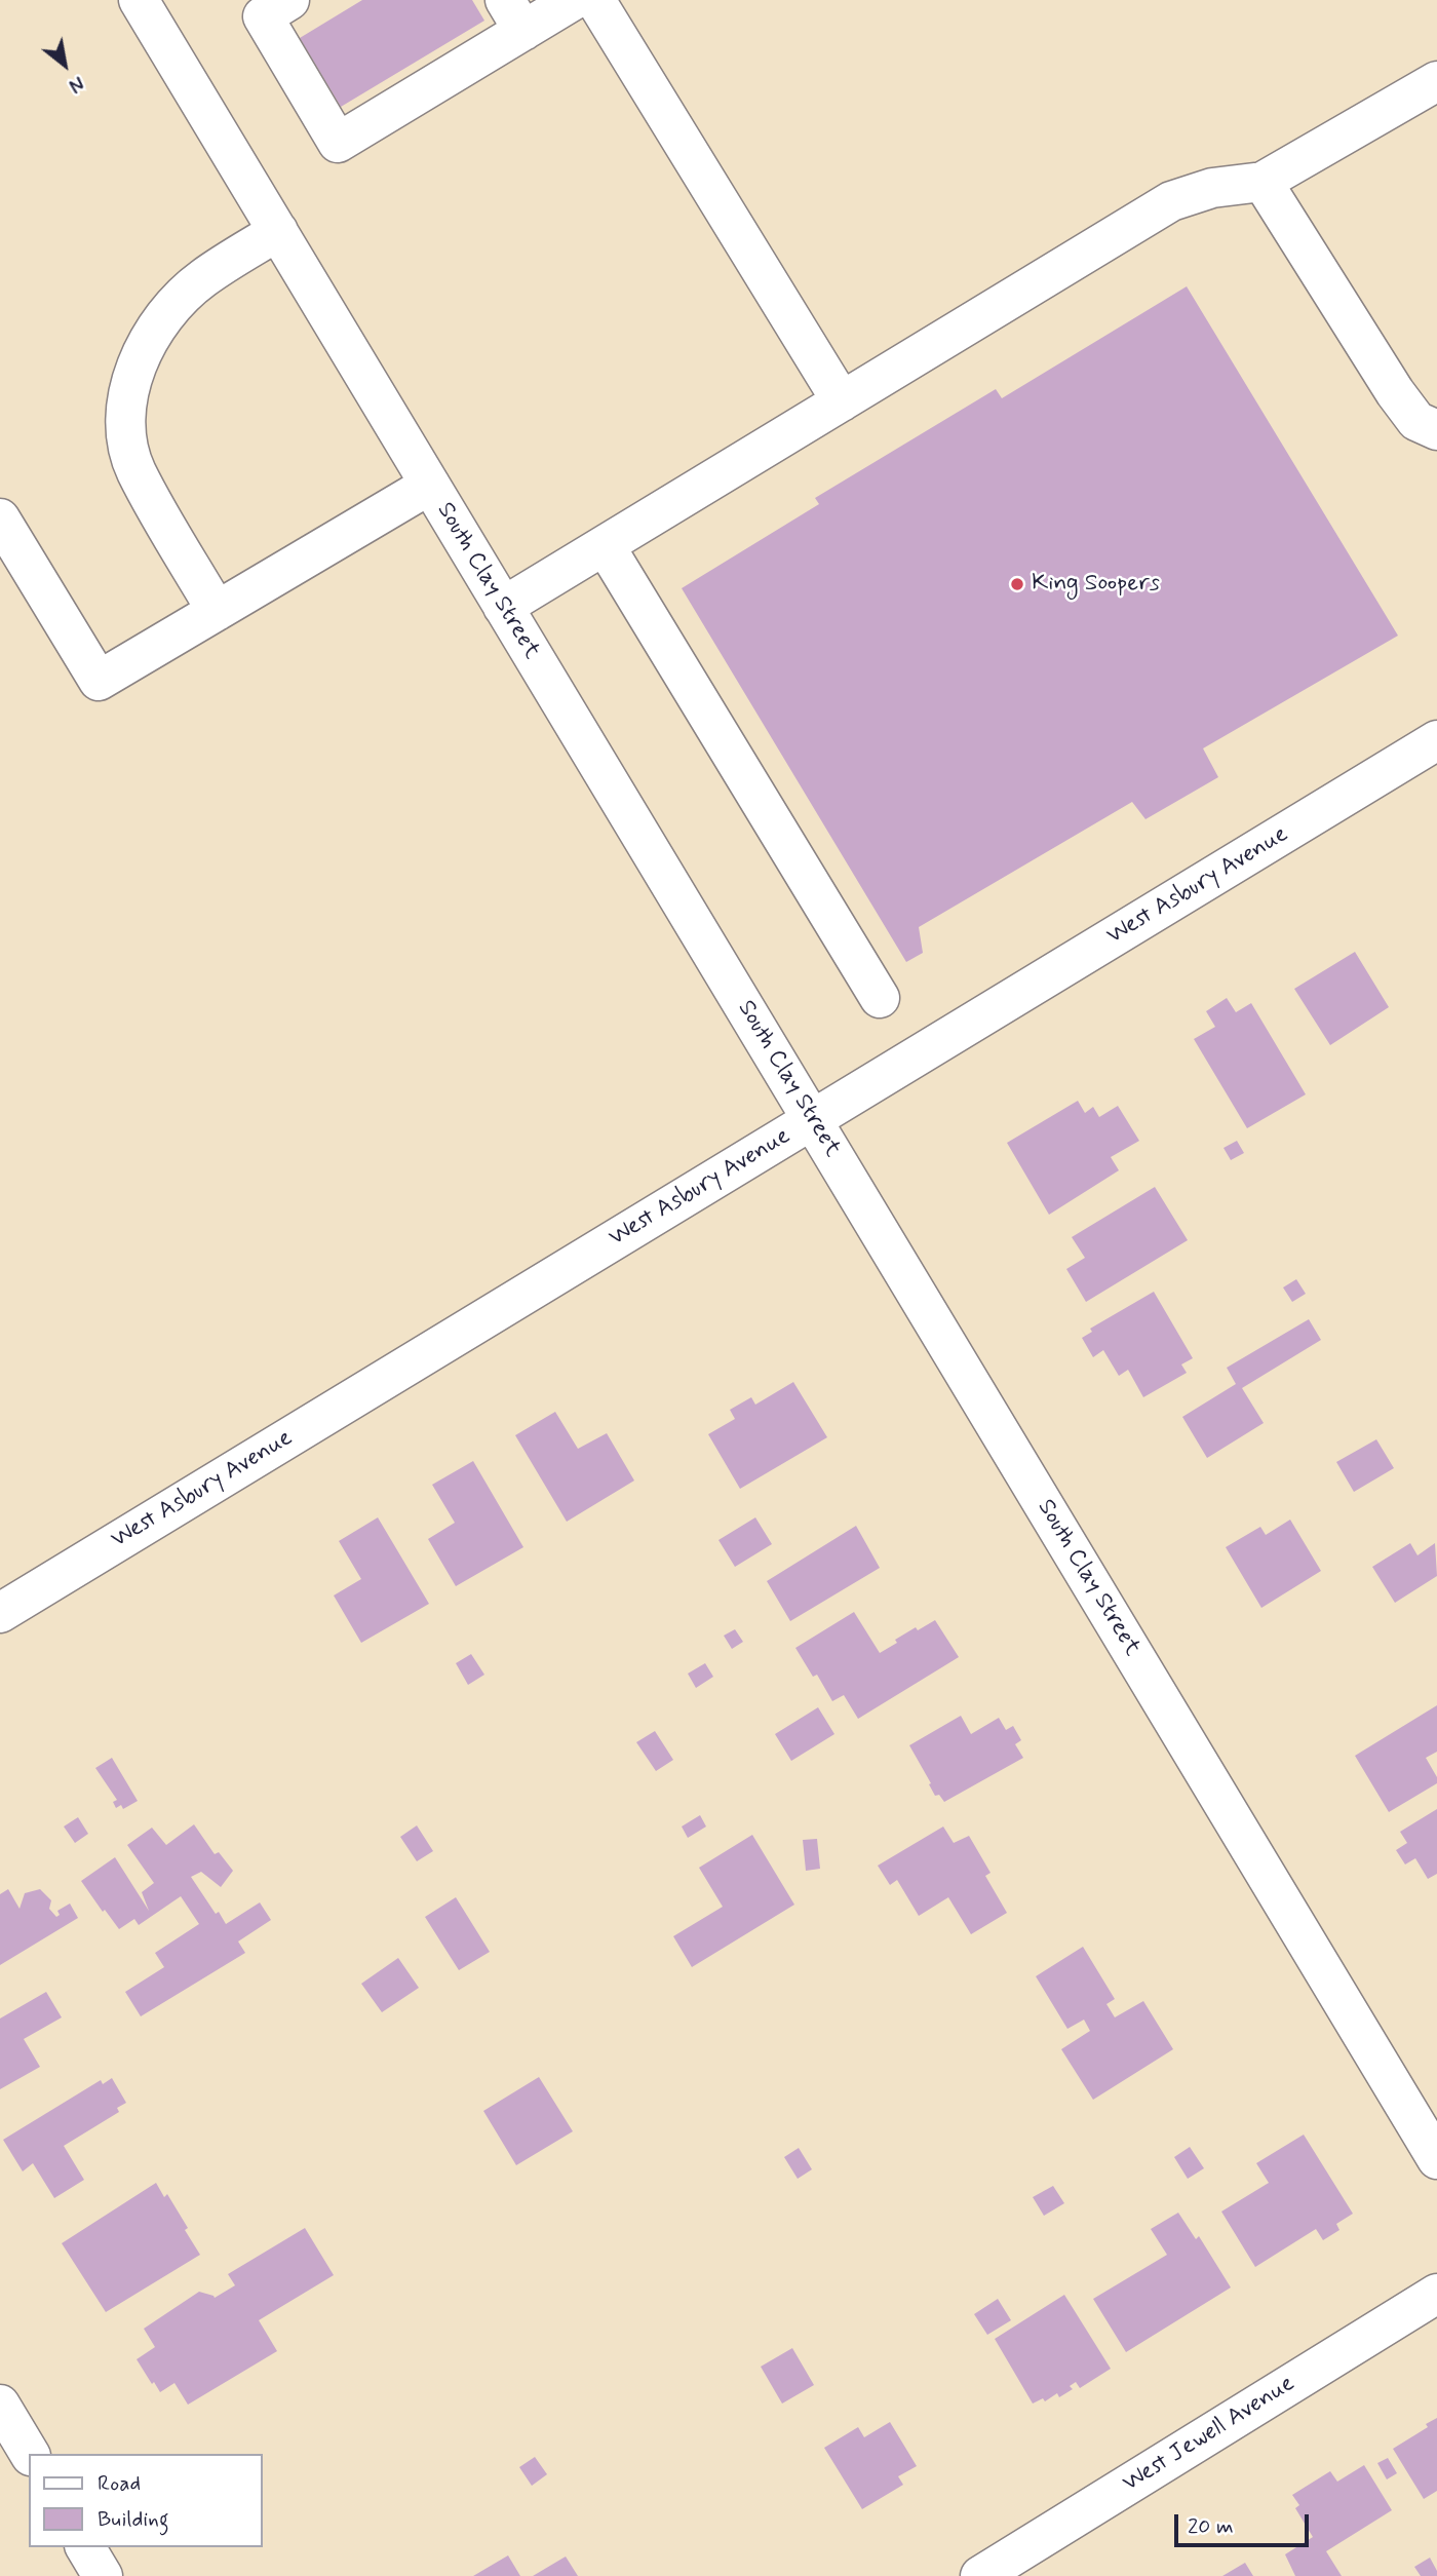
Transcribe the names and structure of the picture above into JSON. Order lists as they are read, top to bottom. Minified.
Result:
{"streets":{"street":["South Clay Street","West Asbury Avenue","West Jewell Avenue"]},"crossings":[["South Clay Street","West Asbury Avenue"]],"places":["King Soopers"],"legend":["Road","Building"],"scale_bar":"20 m","north":"bottom right"}
